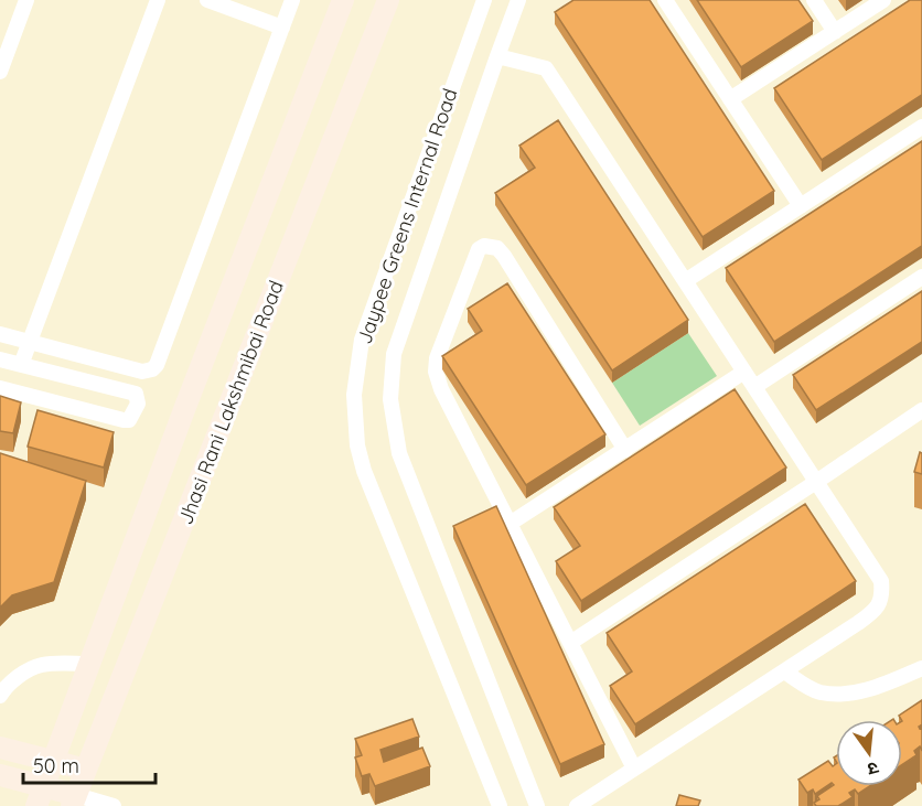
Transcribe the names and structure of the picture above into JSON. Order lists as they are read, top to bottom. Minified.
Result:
{"streets":{"main road":["Jhasi Rani Lakshmibai Road"],"street":["Jaypee Greens Internal Road"]},"scale_bar":"50 m","north":"bottom"}
